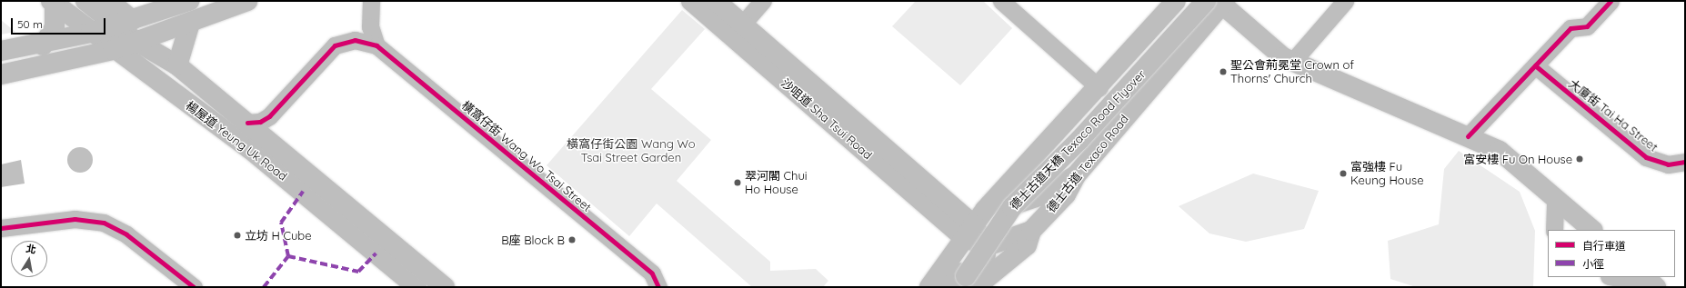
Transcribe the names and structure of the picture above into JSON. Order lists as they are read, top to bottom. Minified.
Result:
{"streets":{"main road":["沙咀道 Sha Tsui Road","德士古道天橋 Texaco Road Flyover","楊屋道 Yeung Uk Road","德士古道 Texaco Road"],"street":["大廈街 Tai Ha Street","橫窩仔街 Wang Wo Tsai Street"]},"crossings":[["德士古道天橋 Texaco Road Flyover","德士古道 Texaco Road"]],"parks":["橫窩仔街公園 Wang Wo Tsai Street Garden"],"places":["聖公會荊冕堂 Crown of Thorns' Church","富安樓 Fu On House","富強樓 Fu Keung House","翠河閣 Chui Ho House","立坊 H Cube","B座 Block B"],"legend":["自行車道","小徑"],"scale_bar":"50 m","north":"top"}
